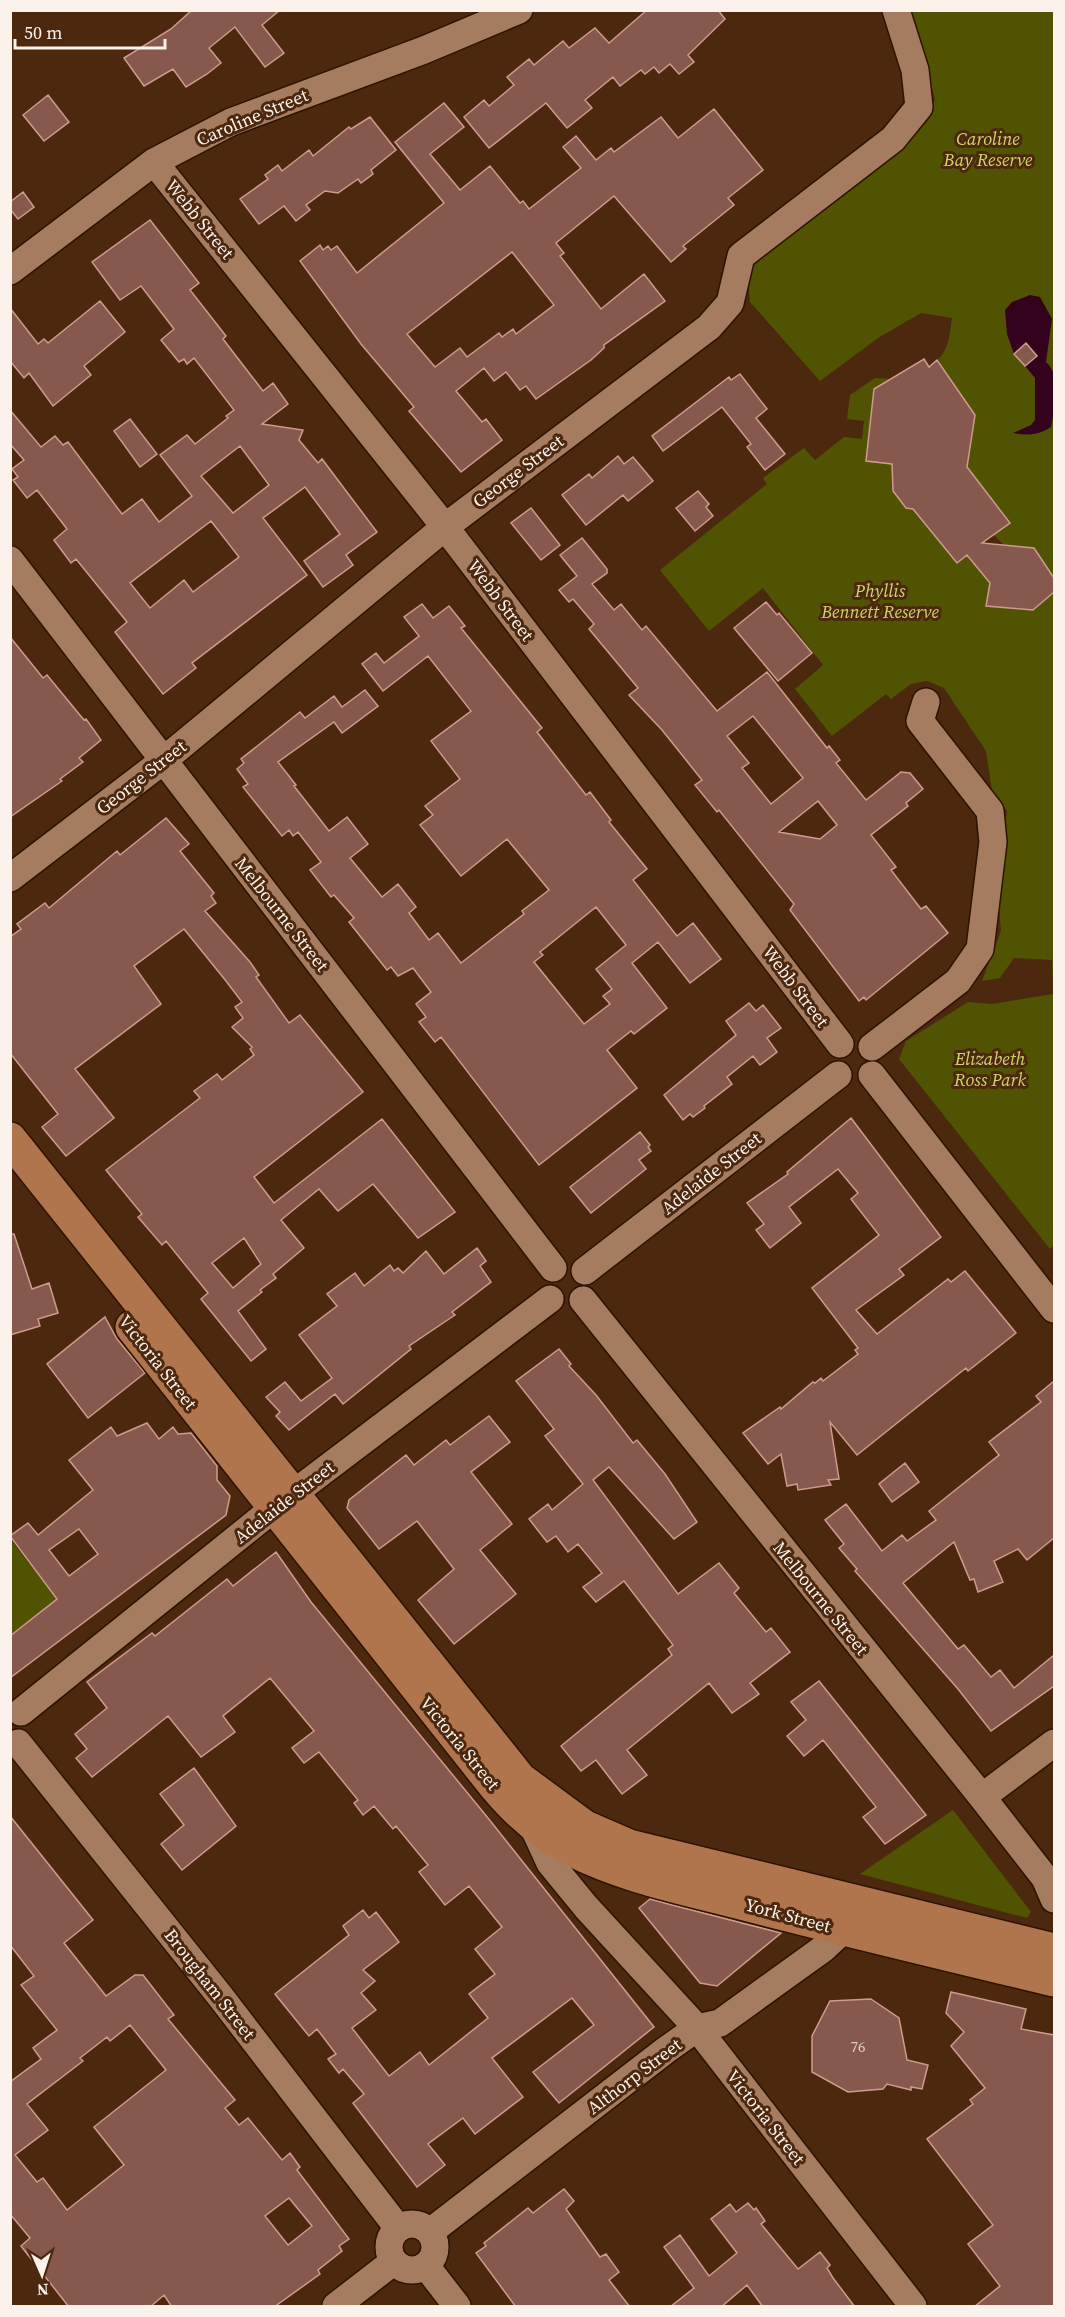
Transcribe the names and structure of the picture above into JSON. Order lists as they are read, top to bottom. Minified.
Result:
{"streets":{"highway":["Victoria Street","York Street"],"street":["Caroline Street","Webb Street","George Street","Melbourne Street","Adelaide Street","Brougham Street","Althorp Street"]},"crossings":[["Caroline Street","Webb Street"],["Webb Street","George Street"],["Webb Street","Adelaide Street"],["George Street","Melbourne Street"],["Melbourne Street","Adelaide Street"],["Adelaide Street","Victoria Street"],["Victoria Street","York Street"],["Victoria Street","Althorp Street"],["York Street","Althorp Street"],["Brougham Street","Althorp Street"]],"parks":["Caroline Bay Reserve","Phyllis Bennett Reserve","Elizabeth Ross Park"],"house_numbers":["76"],"scale_bar":"50 m","north":"bottom"}
